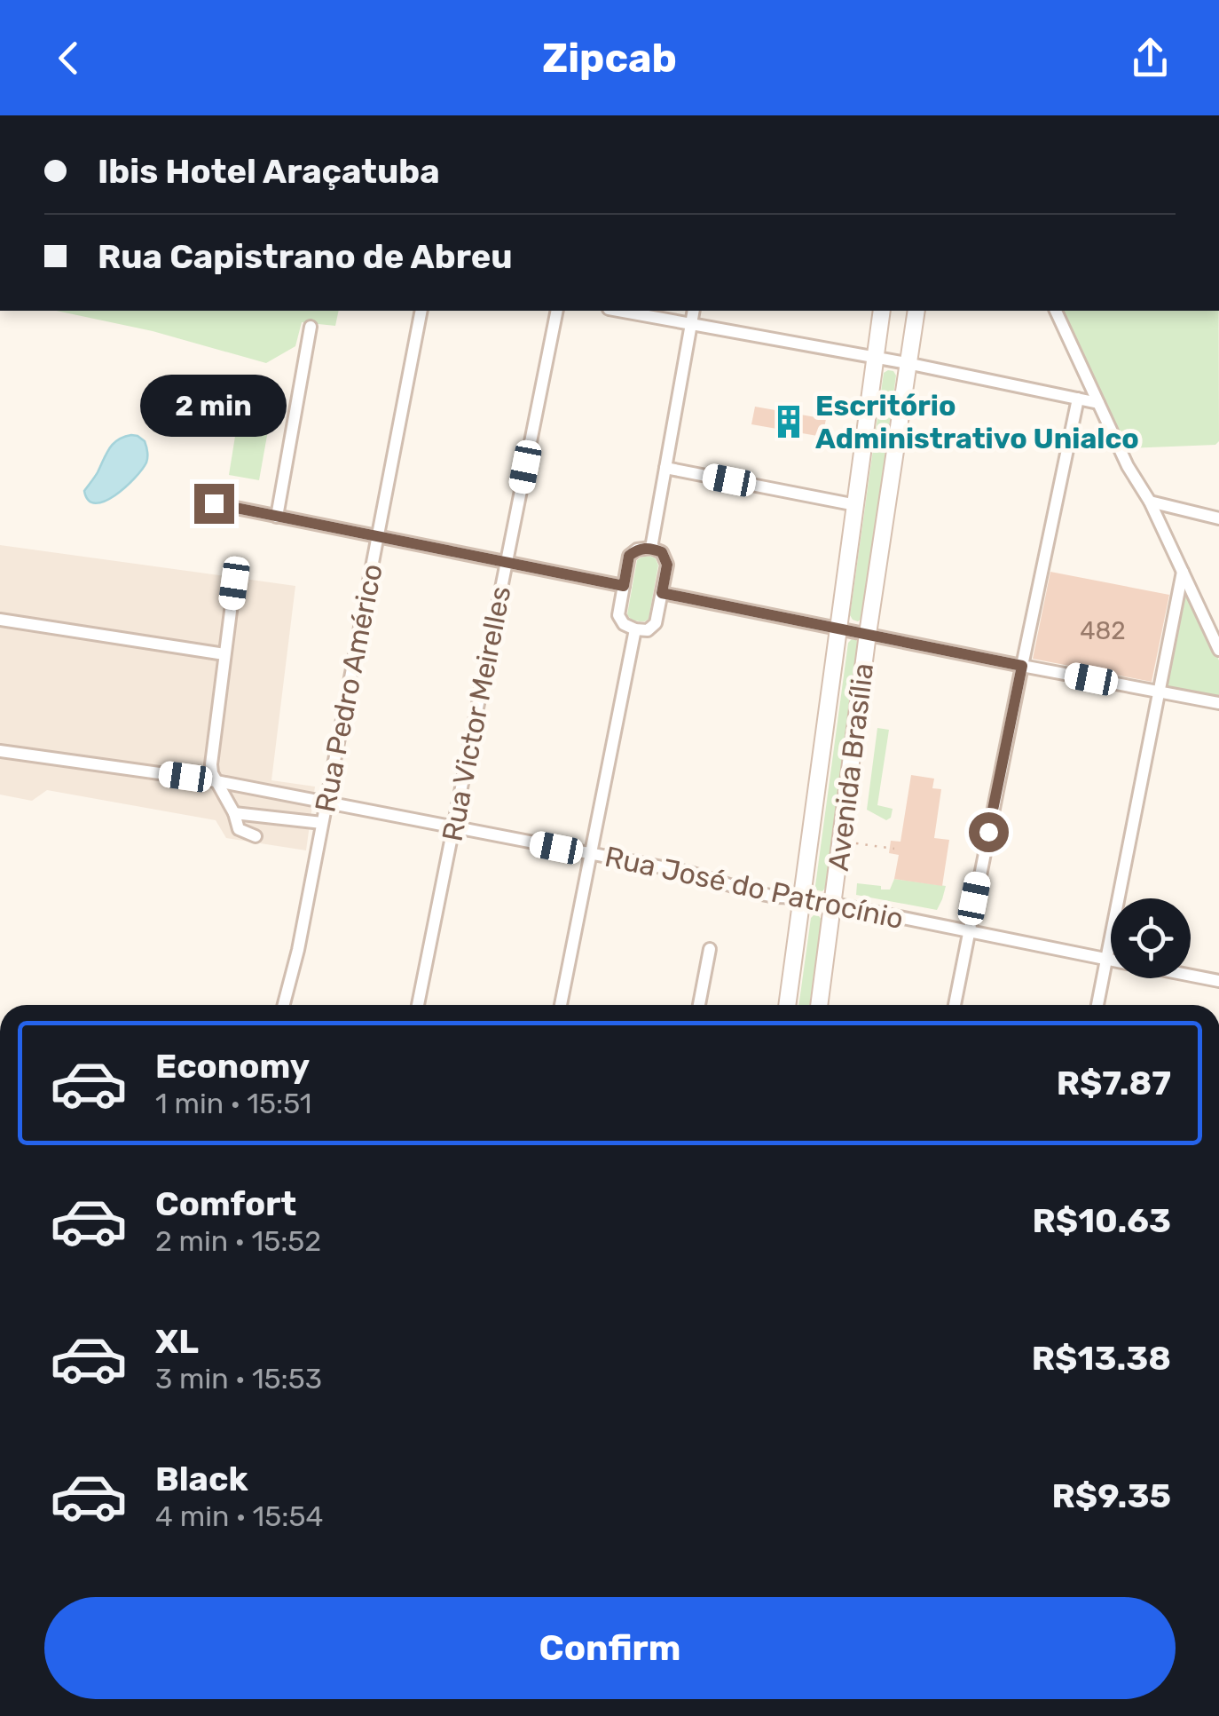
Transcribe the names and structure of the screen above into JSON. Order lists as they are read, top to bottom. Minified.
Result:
{"streets":{"main road":["Avenida Brasília"],"street":["Rua Pedro Américo","Rua Victor Meirelles","Rua José do Patrocínio"]},"crossings":[["Rua Victor Meirelles","Rua José do Patrocínio"],["Avenida Brasília","Rua José do Patrocínio"]],"places":{"building":["Escritório Administrativo Unialco"]},"house_numbers":["482"],"page":{"header":"Zipcab","banner":["Ibis Hotel Araçatuba","Rua Capistrano de Abreu"],"bubble":"2 min","list":[{"name":"Economy","note":"1 min · 15:51","value":"R$7.87"},{"name":"Comfort","note":"2 min · 15:52","value":"R$10.63"},{"name":"XL","note":"3 min · 15:53","value":"R$13.38"},{"name":"Black","note":"4 min · 15:54","value":"R$9.35"}],"buttons":"Confirm"}}
